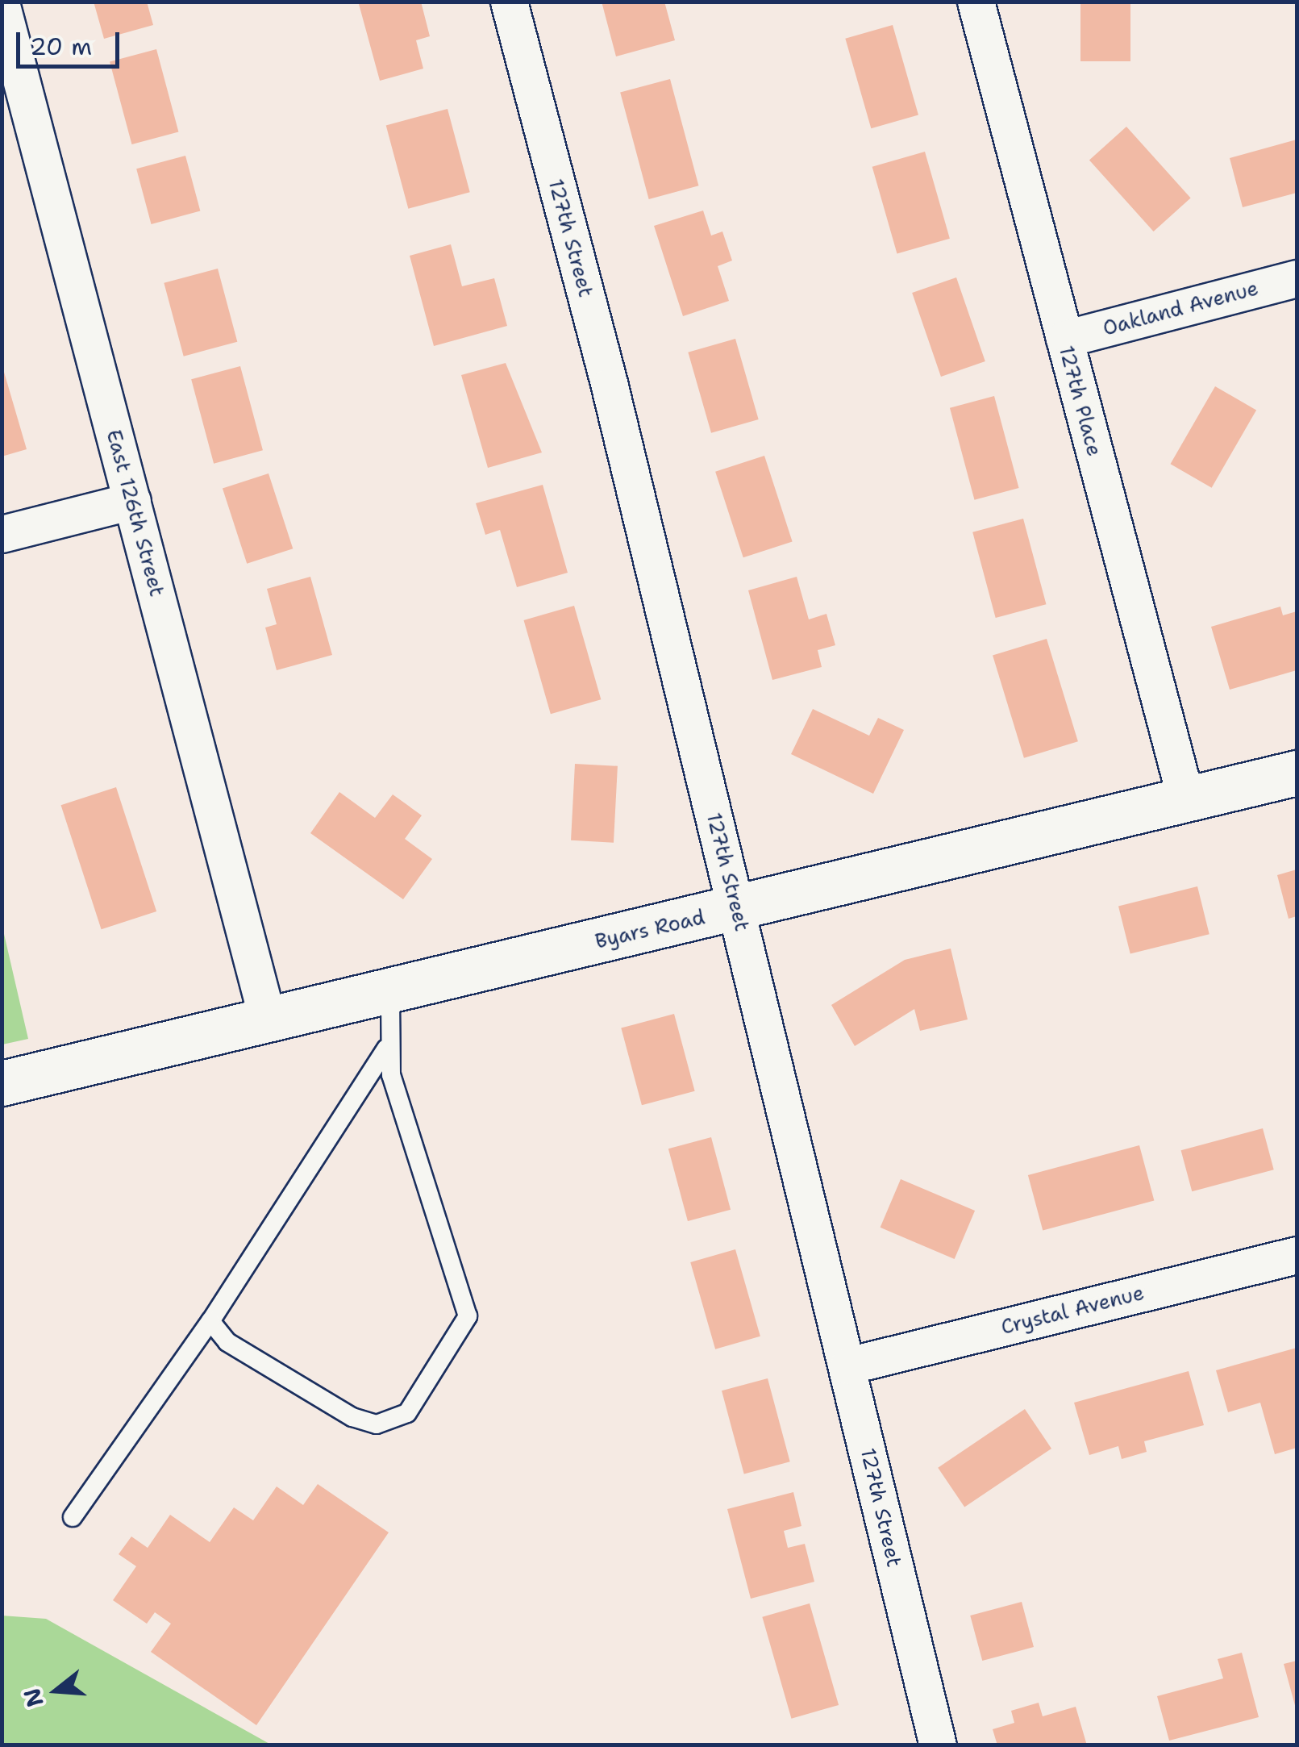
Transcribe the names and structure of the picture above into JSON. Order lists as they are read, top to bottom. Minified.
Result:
{"streets":{"street":["127th Street","Oakland Avenue","127th Place","East 126th Street","Byars Road","Crystal Avenue"]},"crossings":[["127th Street","Byars Road"],["127th Street","Crystal Avenue"],["Oakland Avenue","127th Place"],["127th Place","Byars Road"],["East 126th Street","Byars Road"]],"scale_bar":"20 m","north":"left"}
